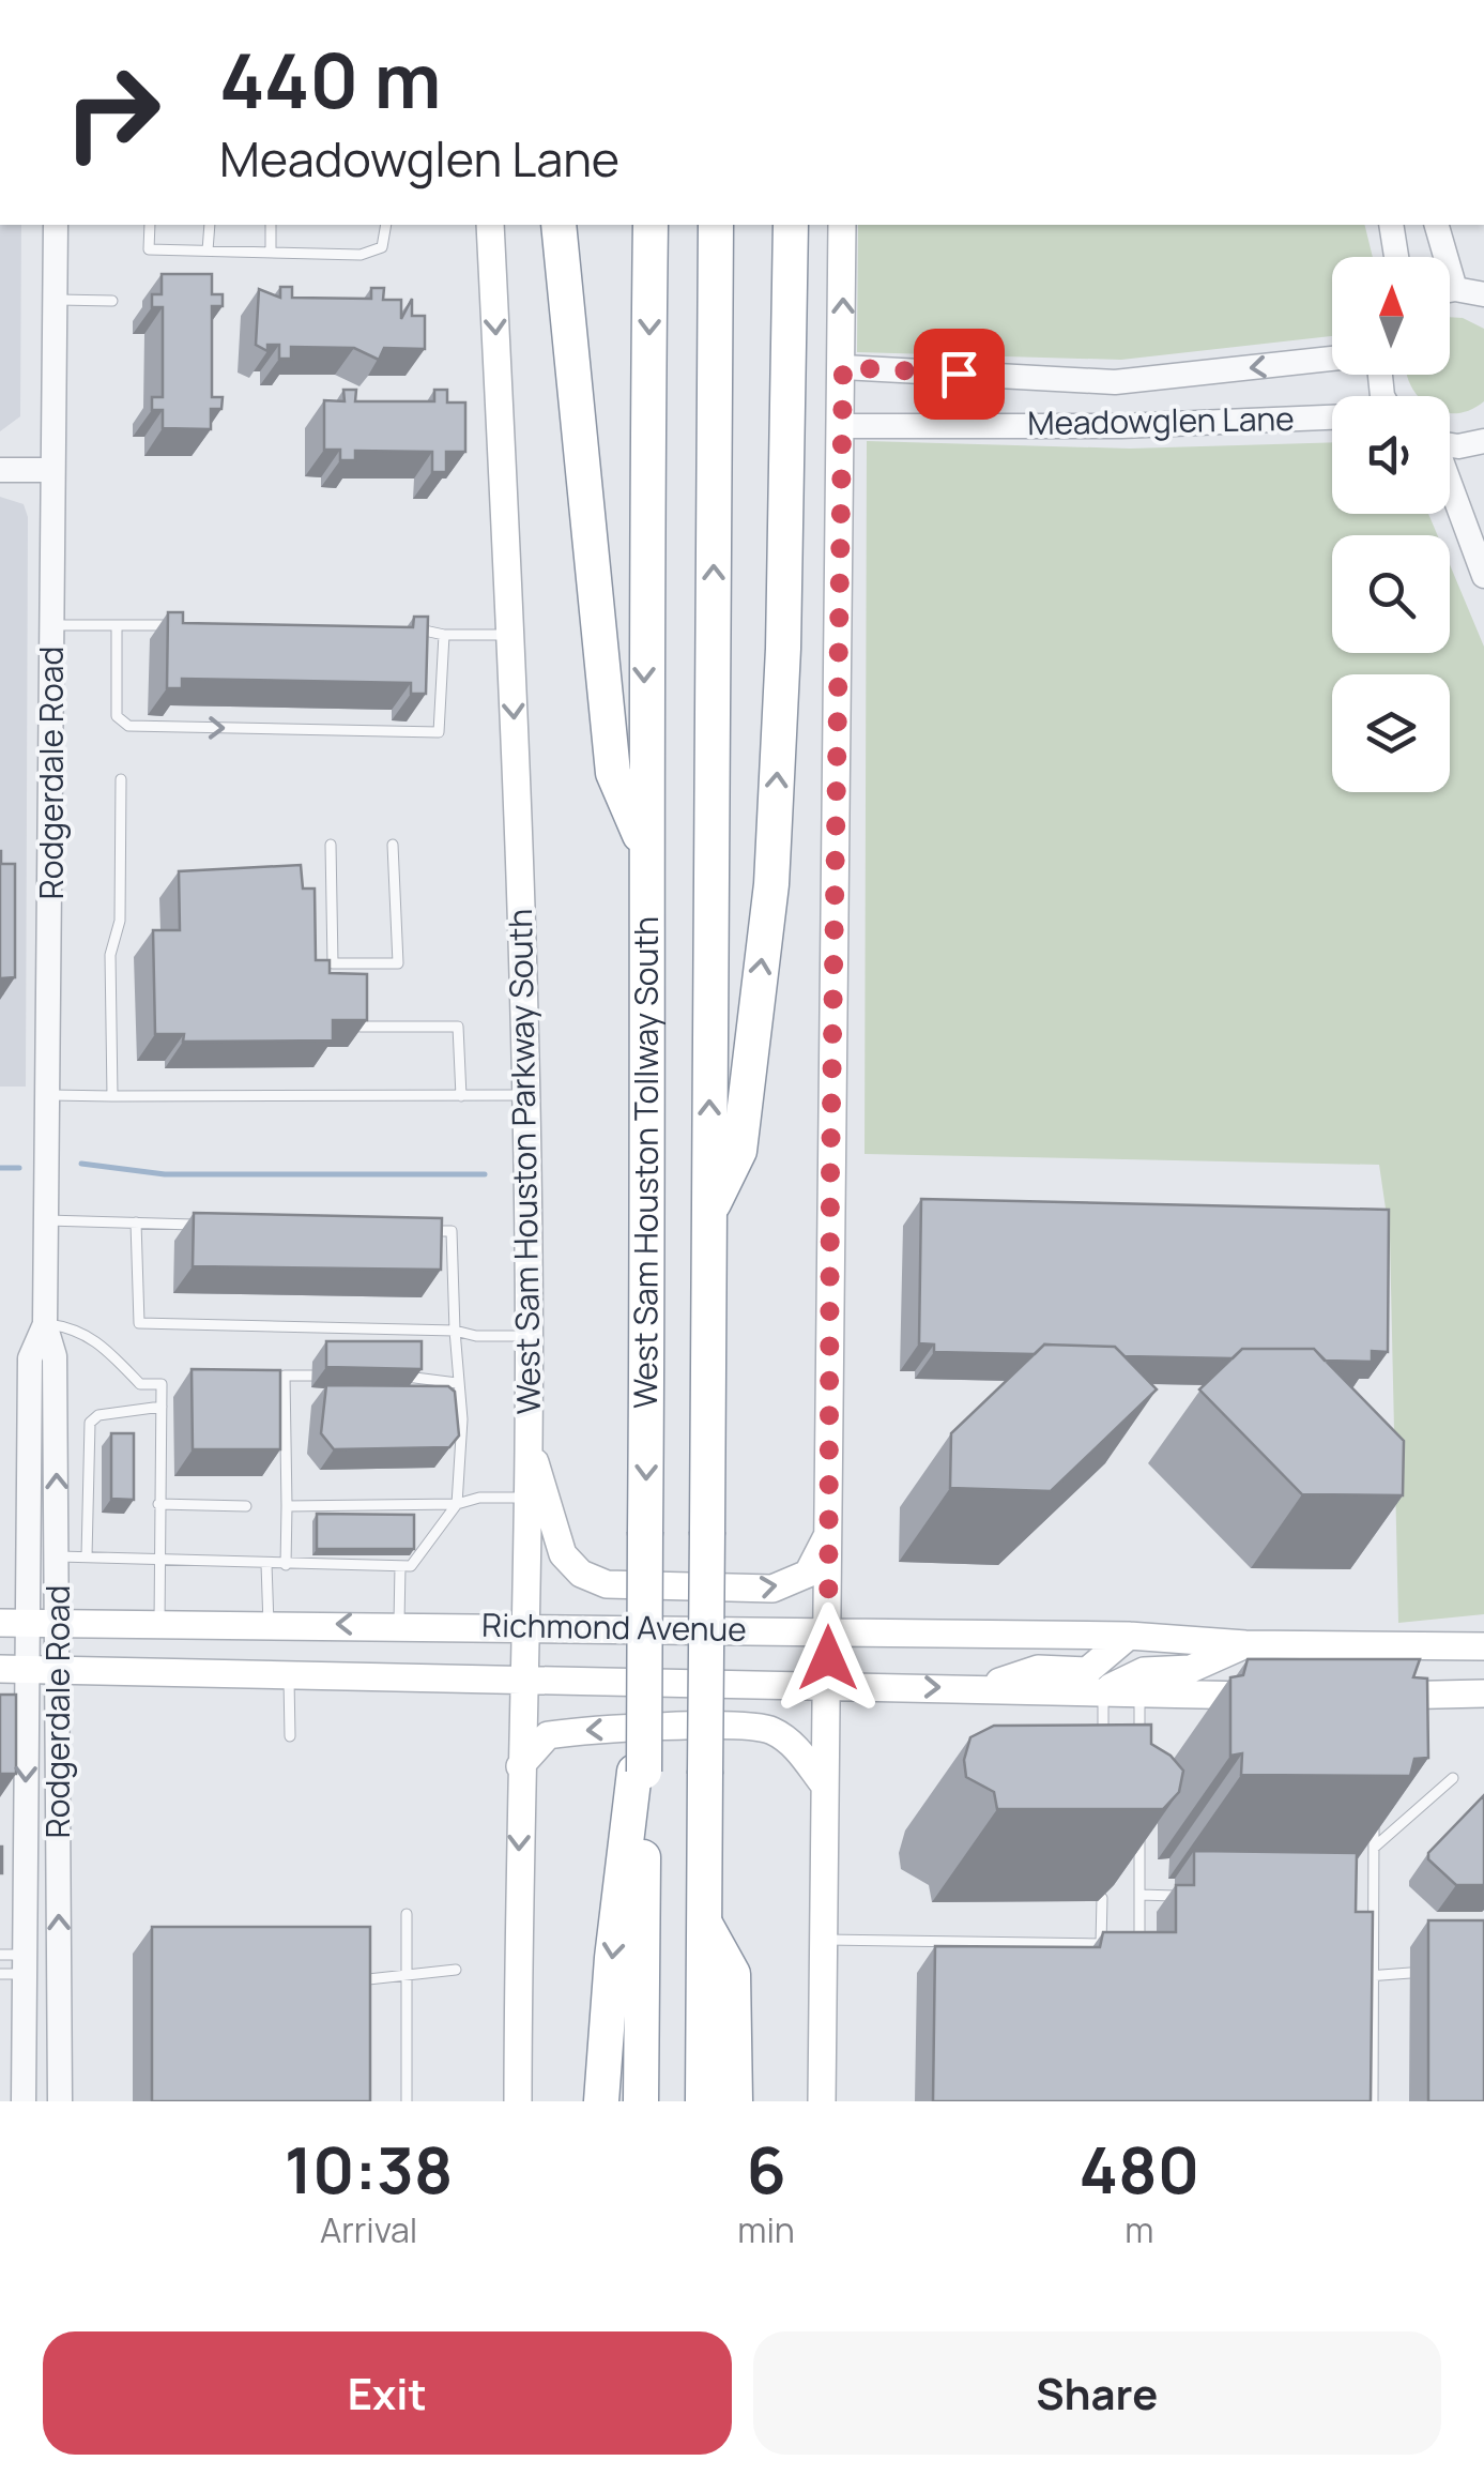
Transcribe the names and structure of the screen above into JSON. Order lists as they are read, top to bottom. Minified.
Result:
{"streets":{"highway":["West Sam Houston Tollway South"],"main road":["West Sam Houston Parkway South","Richmond Avenue"],"street":["Meadowglen Lane","Rodgerdale Road"]},"crossings":[["Rodgerdale Road","Richmond Avenue"],["West Sam Houston Parkway South","Richmond Avenue"]],"one_way":["West Sam Houston Parkway South"],"north":"top","page":{"turn":["440 m","Meadowglen Lane"],"eta":["10:38","Arrival","6","min","480","m"],"buttons":["Exit","Share"]}}
